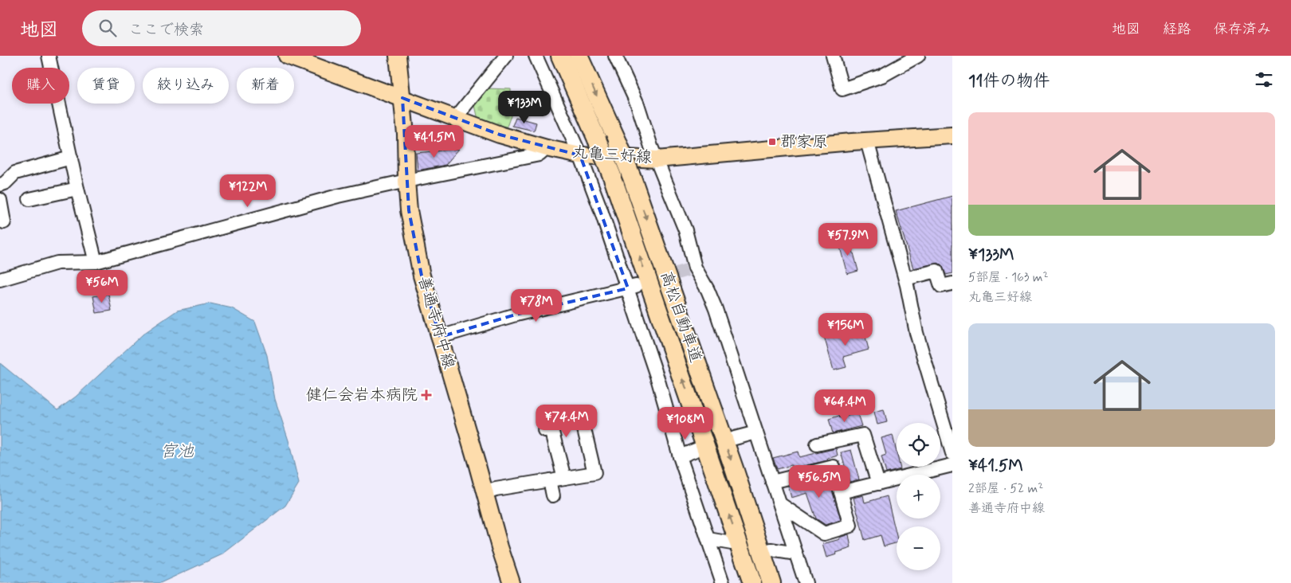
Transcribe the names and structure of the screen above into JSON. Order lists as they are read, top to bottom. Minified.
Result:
{"streets":{"highway":["高松自動車道"],"main road":["丸亀三好線","善通寺府中線"]},"crossings":[["丸亀三好線","善通寺府中線"]],"water":["宮池"],"places":{"transit":["郡家原"],"health":["健仁会岩本病院"]},"page":{"header":"地図","search":"ここで検索","nav":["地図","経路","保存済み"],"heading":"11件の物件","chip":["購入","賃貸","絞り込み","新着"],"price":["¥133M","¥41.5M","¥122M","¥57.9M","¥56M","¥78M","¥156M","¥64.4M","¥74.4M","¥108M","¥56.5M"],"list":[{"name":"¥133M","note":"5部屋 · 163 m² · 丸亀三好線"},{"name":"¥41.5M","note":"2部屋 · 52 m² · 善通寺府中線"}],"map_buttons":["+","−"]}}
